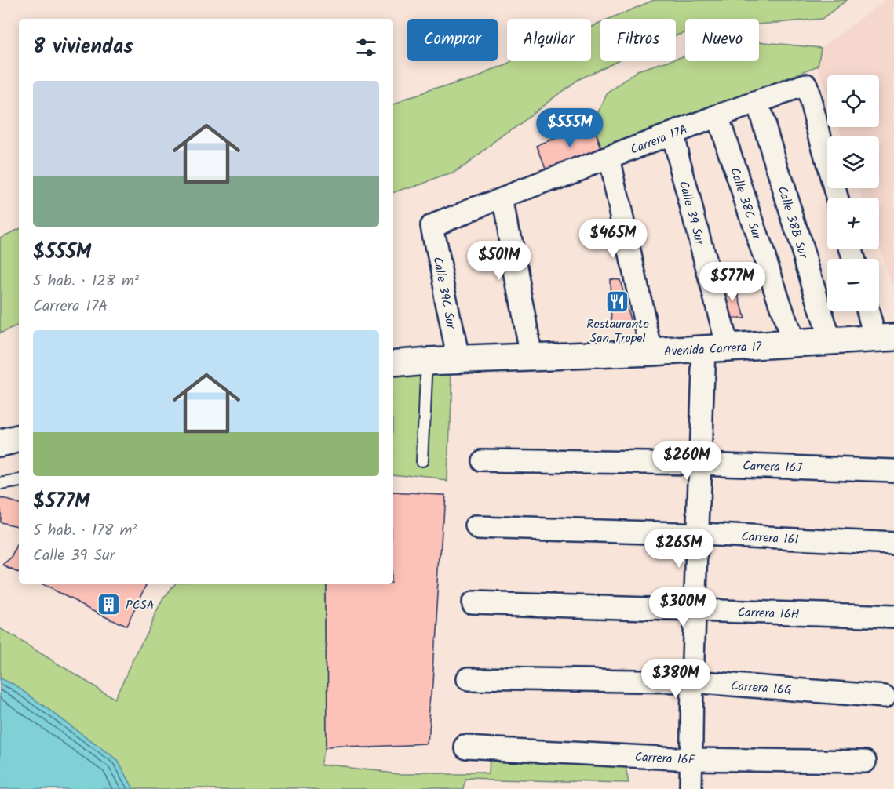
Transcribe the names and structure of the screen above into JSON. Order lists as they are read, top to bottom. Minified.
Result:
{"streets":{"main road":["Avenida Carrera 17"],"street":["Carrera 17A","Calle 38C Sur","Calle 39 Sur","Calle 38B Sur","Calle 39C Sur","Carrera 16J","Carrera 16I","Carrera 16H","Carrera 16G","Carrera 16F"]},"crossings":[["Carrera 17A","Calle 38C Sur"],["Carrera 17A","Calle 39 Sur"],["Carrera 17A","Calle 38B Sur"],["Carrera 17A","Calle 39C Sur"],["Calle 38C Sur","Avenida Carrera 17"],["Calle 39 Sur","Avenida Carrera 17"],["Calle 39 Sur","Carrera 16J"],["Calle 39 Sur","Carrera 16I"],["Calle 39 Sur","Carrera 16H"],["Calle 39 Sur","Carrera 16G"],["Calle 39 Sur","Carrera 16F"],["Calle 38B Sur","Avenida Carrera 17"],["Calle 39C Sur","Avenida Carrera 17"]],"places":{"restaurant":["Restaurante San Tropel"],"building":["PCSA"]},"page":{"chip":["Comprar","Alquilar","Filtros","Nuevo"],"heading":"8 viviendas","map_buttons":["+","−"],"list":[{"name":"$555M","note":"5 hab. · 128 m² · Carrera 17A"},{"name":"$577M","note":"5 hab. · 178 m² · Calle 39 Sur"}],"price":["$555M","$465M","$501M","$577M","$260M","$265M","$300M","$380M"]}}
